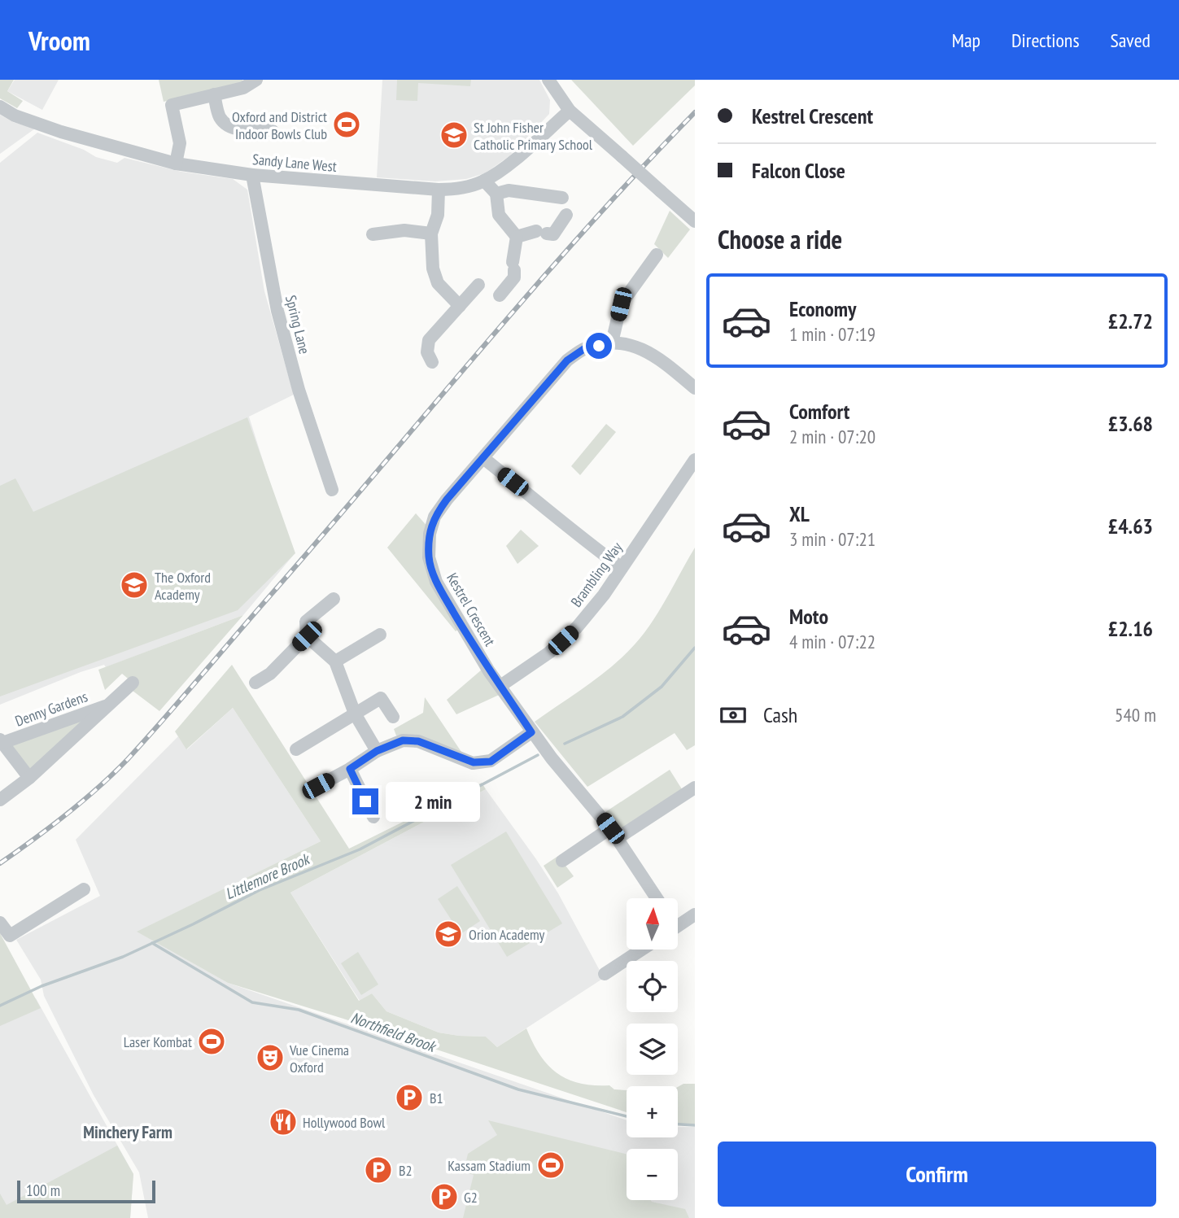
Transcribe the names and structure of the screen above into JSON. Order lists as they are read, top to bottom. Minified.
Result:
{"streets":{"street":["Sandy Lane West","Spring Lane","Brambling Way","Kestrel Crescent","Denny Gardens"]},"crossings":[["Sandy Lane West","Spring Lane"],["Brambling Way","Kestrel Crescent"]],"districts":["Minchery Farm"],"water":["Littlemore Brook","Northfield Brook"],"places":{"sports":["Oxford and District Indoor Bowls Club","Laser Kombat","Kassam Stadium"],"school or university":["St John Fisher Catholic Primary School","The Oxford Academy","Orion Academy"],"theatre":["Vue Cinema Oxford"],"parking":["B1","B2","G2"],"restaurant":["Hollywood Bowl"]},"scale_bar":"100 m","north":"top","page":{"header":"Vroom","nav":["Map","Directions","Saved"],"banner":["Kestrel Crescent","Falcon Close"],"heading":"Choose a ride","list":[{"name":"Economy","note":"1 min · 07:19","value":"£2.72"},{"name":"Comfort","note":"2 min · 07:20","value":"£3.68"},{"name":"XL","note":"3 min · 07:21","value":"£4.63"},{"name":"Moto","note":"4 min · 07:22","value":"£2.16"}],"pay":["Cash","540 m"],"bubble":"2 min","map_buttons":["+","−"],"buttons":"Confirm","scale":"100 m"}}
